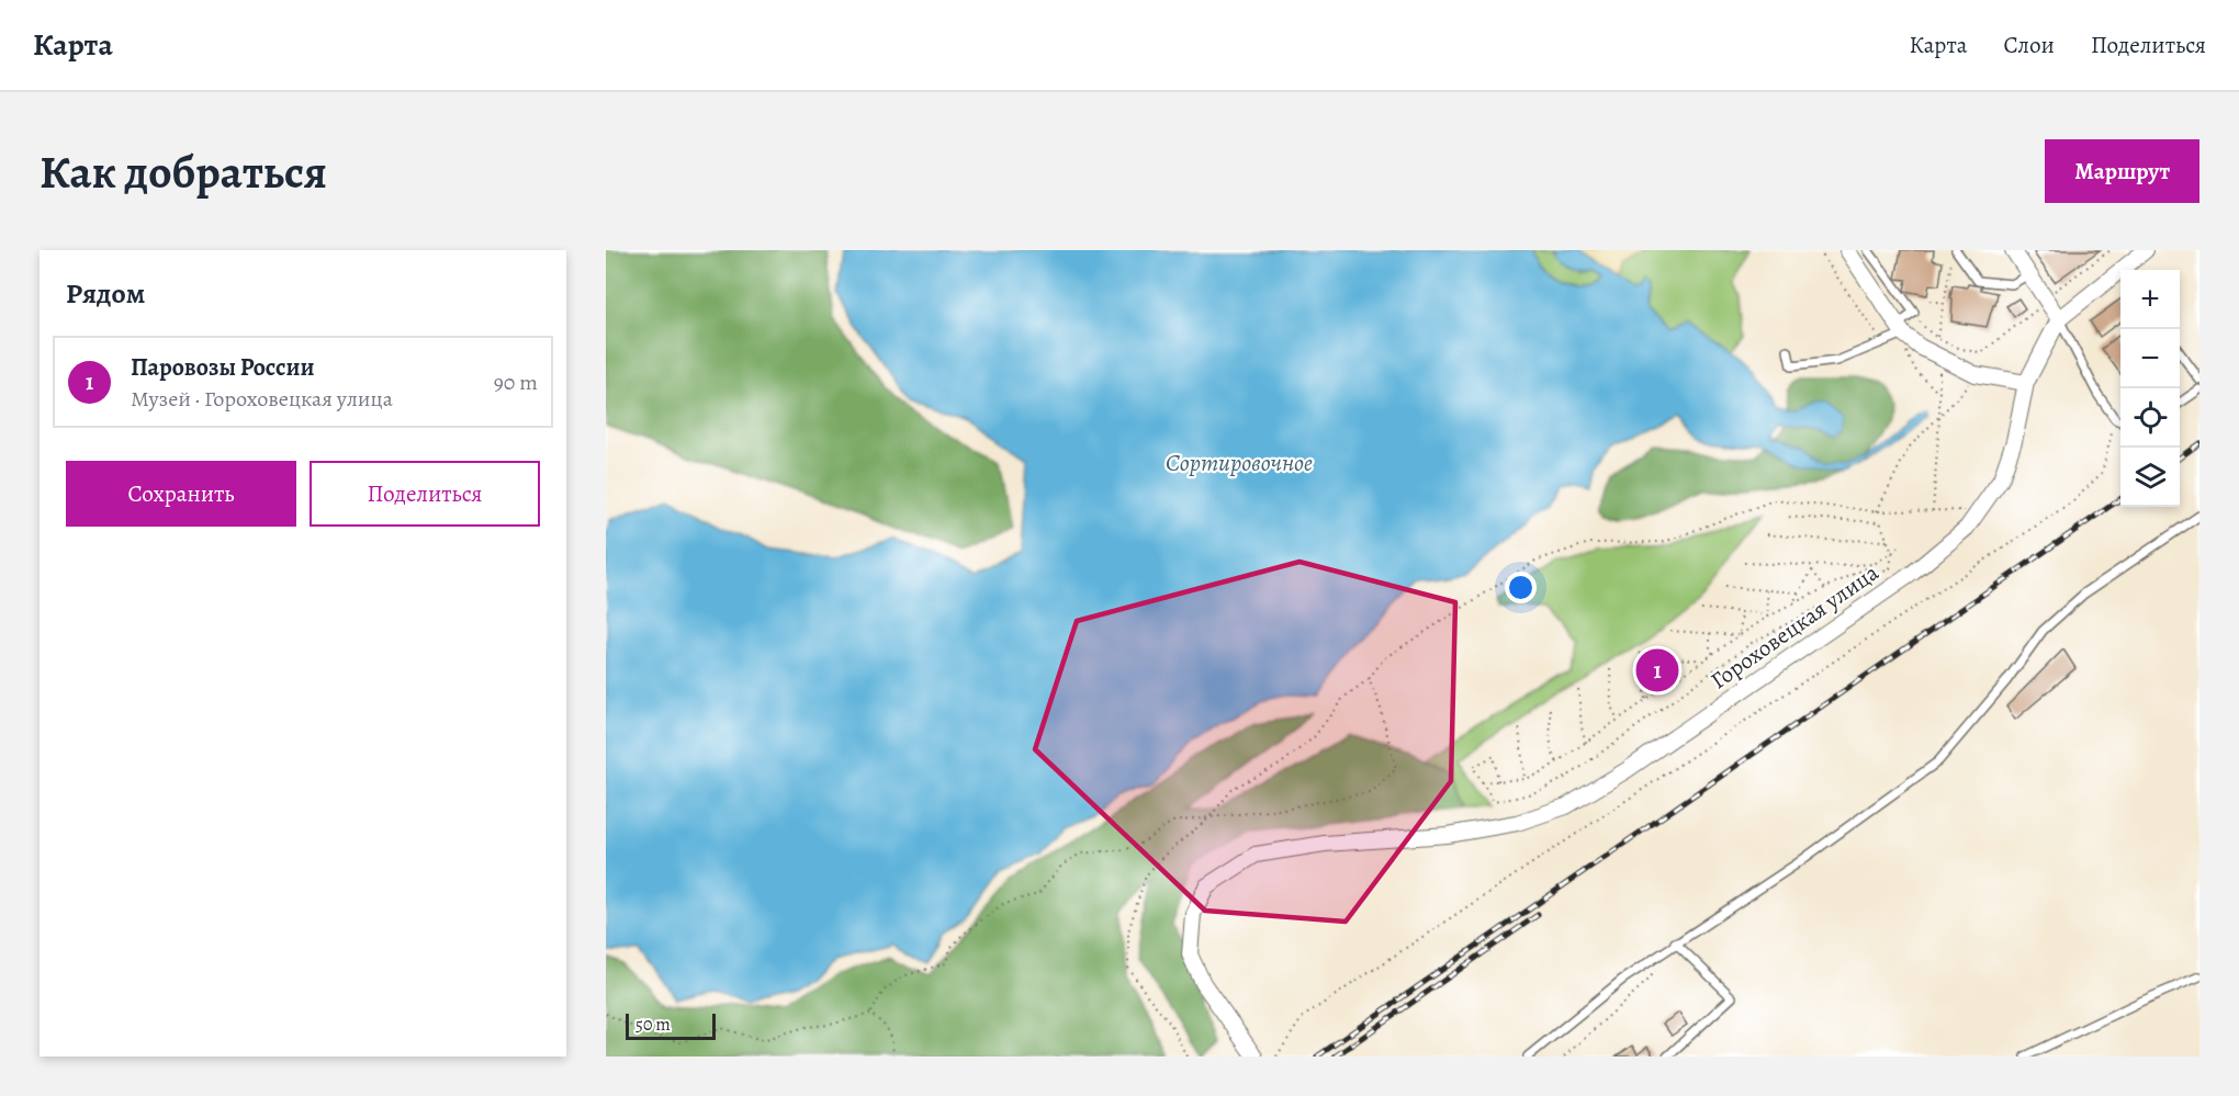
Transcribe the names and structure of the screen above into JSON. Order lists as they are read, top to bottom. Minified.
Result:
{"streets":{"street":["Гороховецкая улица"]},"water":["Сортировочное"],"scale_bar":"50 m","page":{"header":"Карта","nav":["Карта","Слои","Поделиться"],"buttons":["Маршрут",["Сохранить","Поделиться"]],"title":"Как добраться","heading":"Рядом","map_buttons":["+","−"],"list":[{"mark":"1","name":"Паровозы России","note":"Музей · Гороховецкая улица","value":"90 m"}],"pins":"1","scale":"50 m"}}
